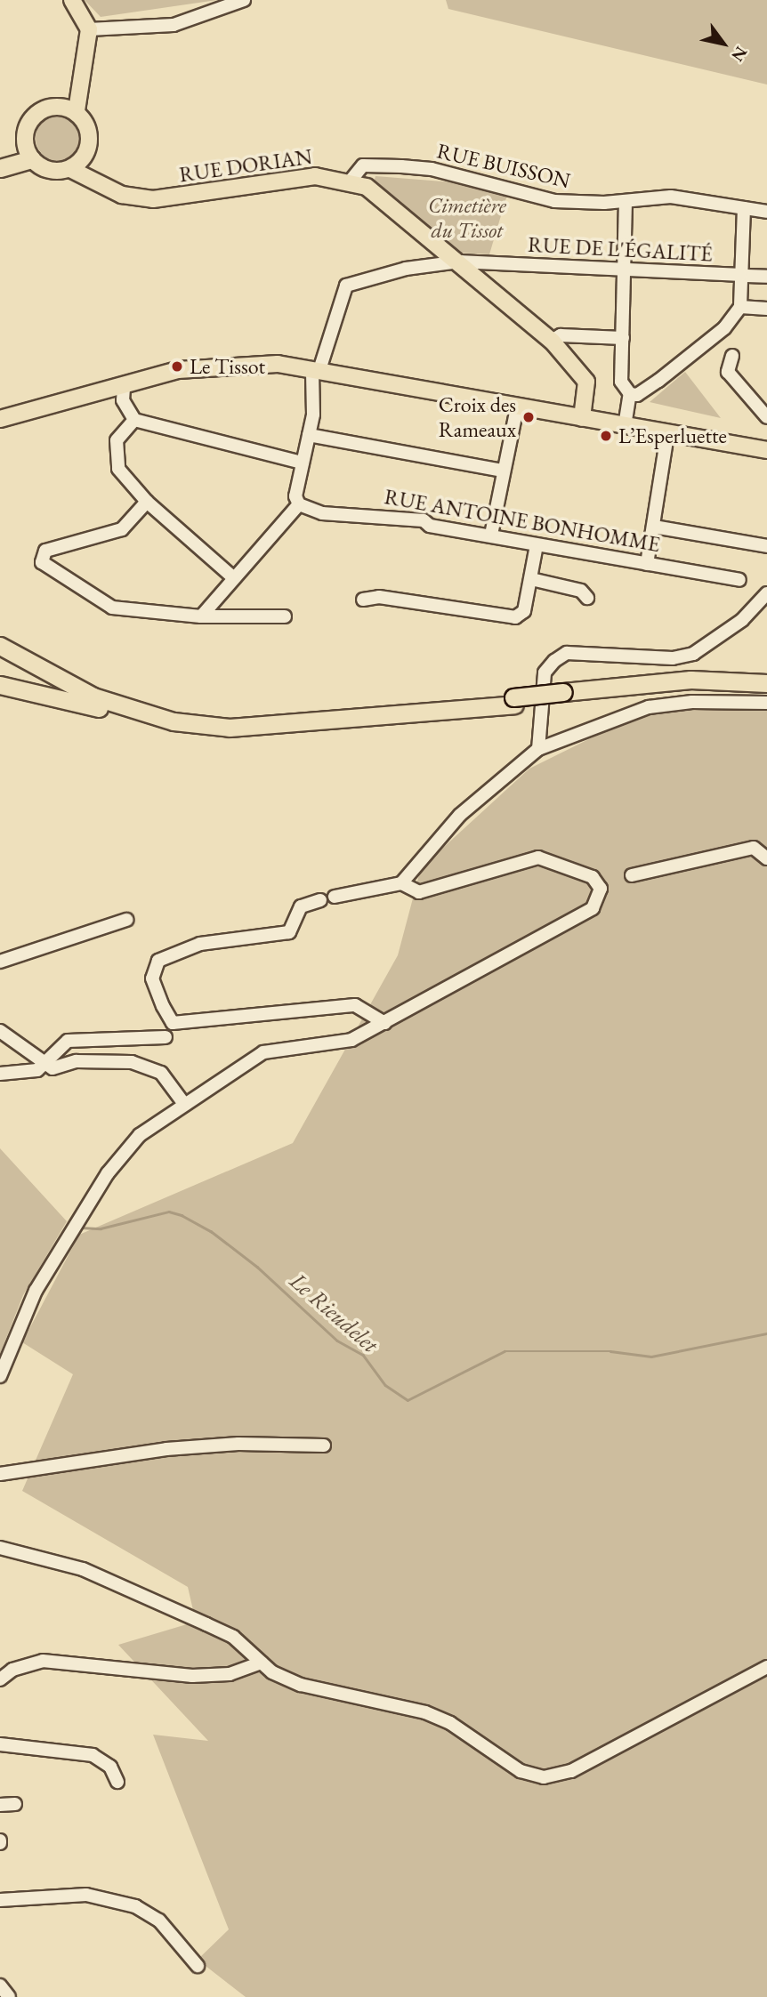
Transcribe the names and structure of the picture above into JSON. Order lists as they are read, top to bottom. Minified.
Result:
{"streets":{"main road":["RUE DORIAN"],"street":["RUE BUISSON","RUE DE L'ÉGALITÉ","RUE ANTOINE BONHOMME"]},"crossings":[["RUE DORIAN","RUE BUISSON"],["RUE DORIAN","RUE DE L'ÉGALITÉ"]],"water":["Le Rieudelet"],"parks":["Cimetière du Tissot"],"places":["Le Tissot","Croix des Rameaux","L’Esperluette"],"north":"bottom right"}
